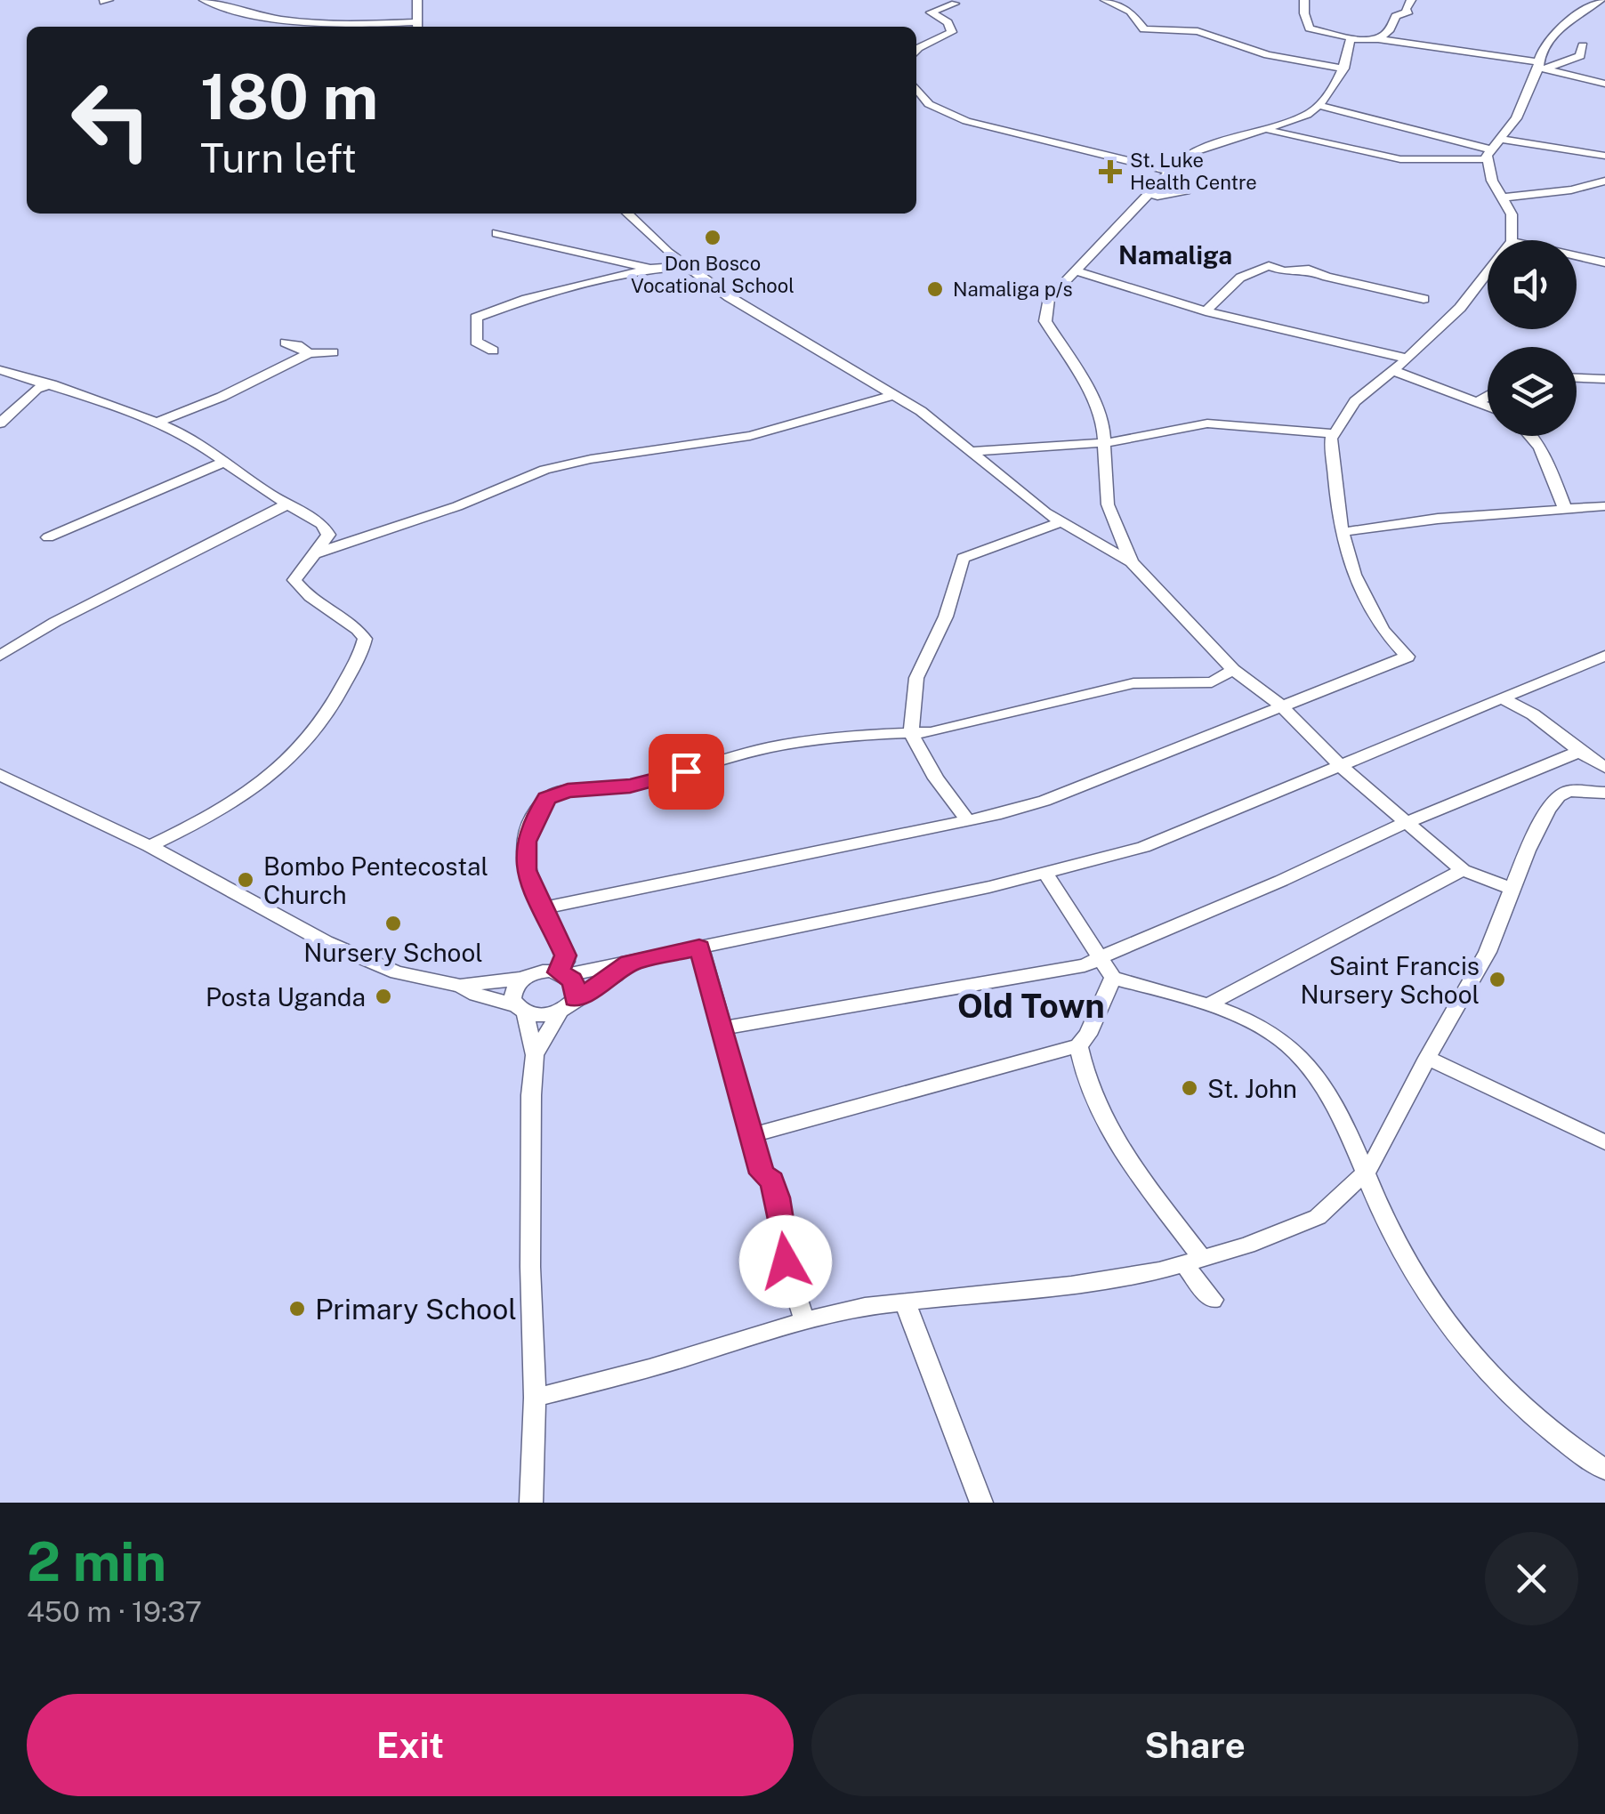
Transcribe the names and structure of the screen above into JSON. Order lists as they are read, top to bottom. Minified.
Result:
{"districts":["Namaliga","Old Town"],"places":{"health":["St. Luke Health Centre"],"other":["Don Bosco Vocational School","Namaliga p/s","Bombo Pentecostal Church","Nursery School","Saint Francis Nursery School","Posta Uganda","St. John","Primary School"]},"page":{"turn":["180 m","Turn left"],"heading":["2 min","450 m · 19:37"],"buttons":["Exit","Share"]}}
